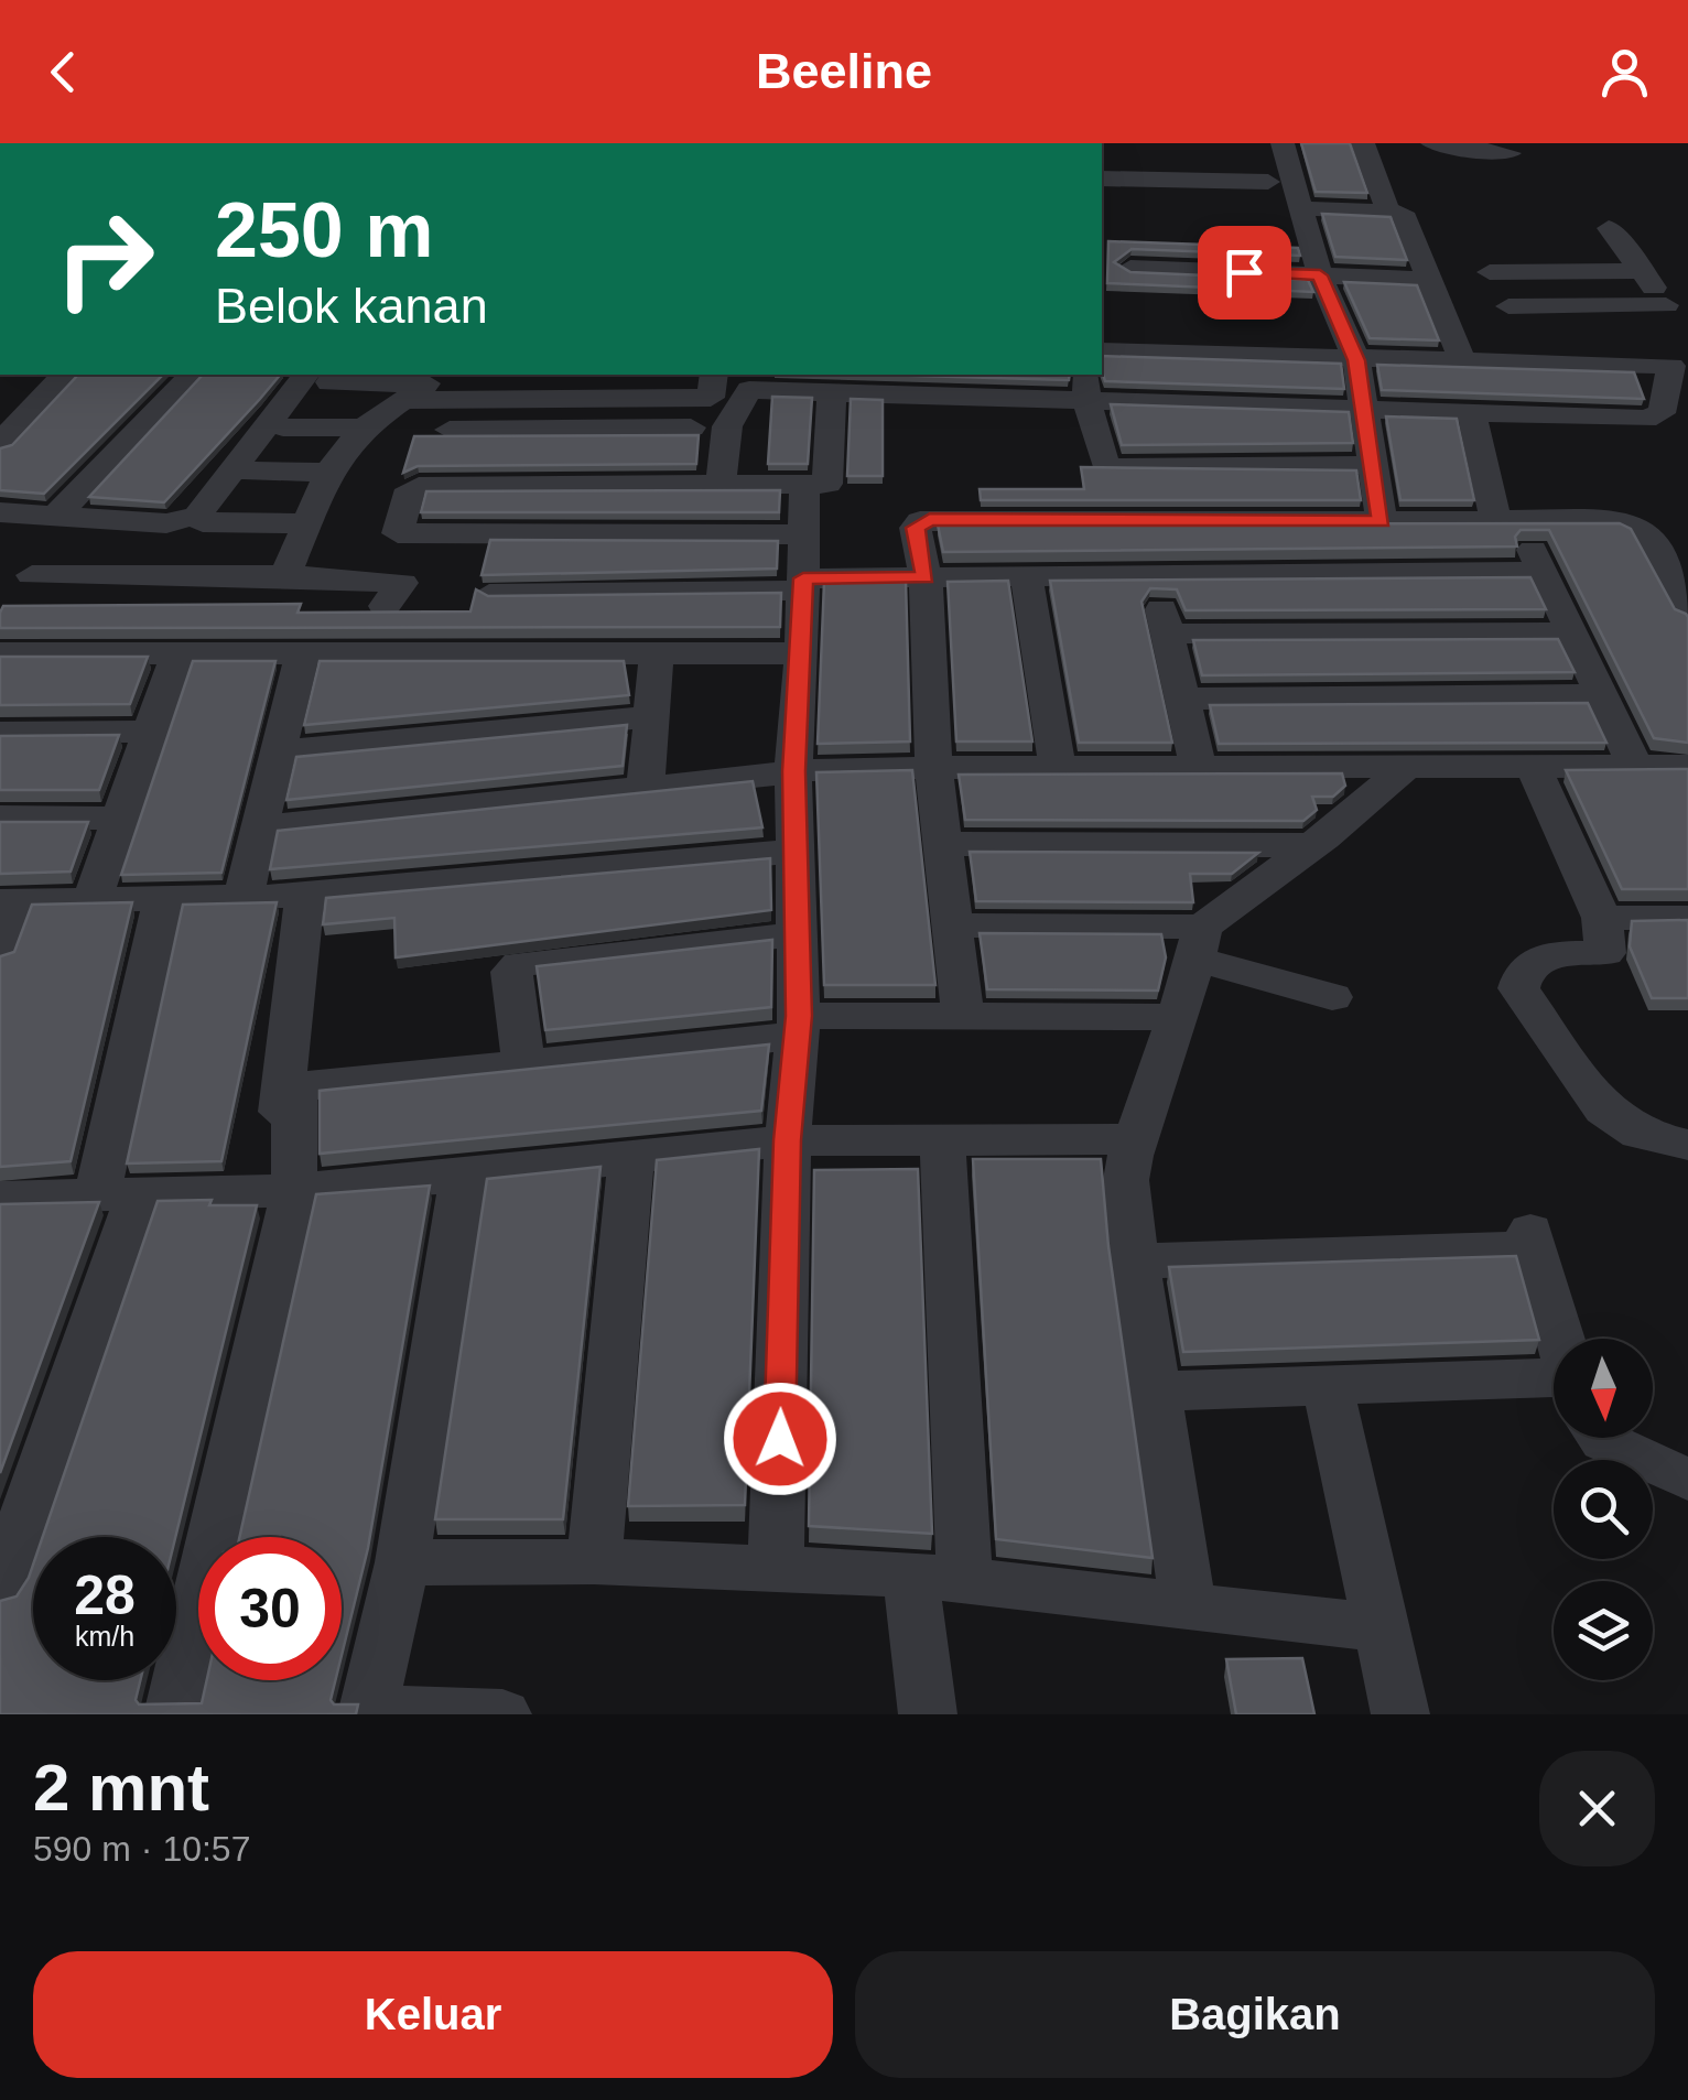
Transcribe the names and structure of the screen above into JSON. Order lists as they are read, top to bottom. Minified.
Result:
{"north":"bottom","page":{"header":"Beeline","turn":["250 m","Belok kanan"],"speed":"28 km/h","limit":"30","heading":["2 mnt","590 m · 10:57"],"buttons":["Keluar","Bagikan"]}}
